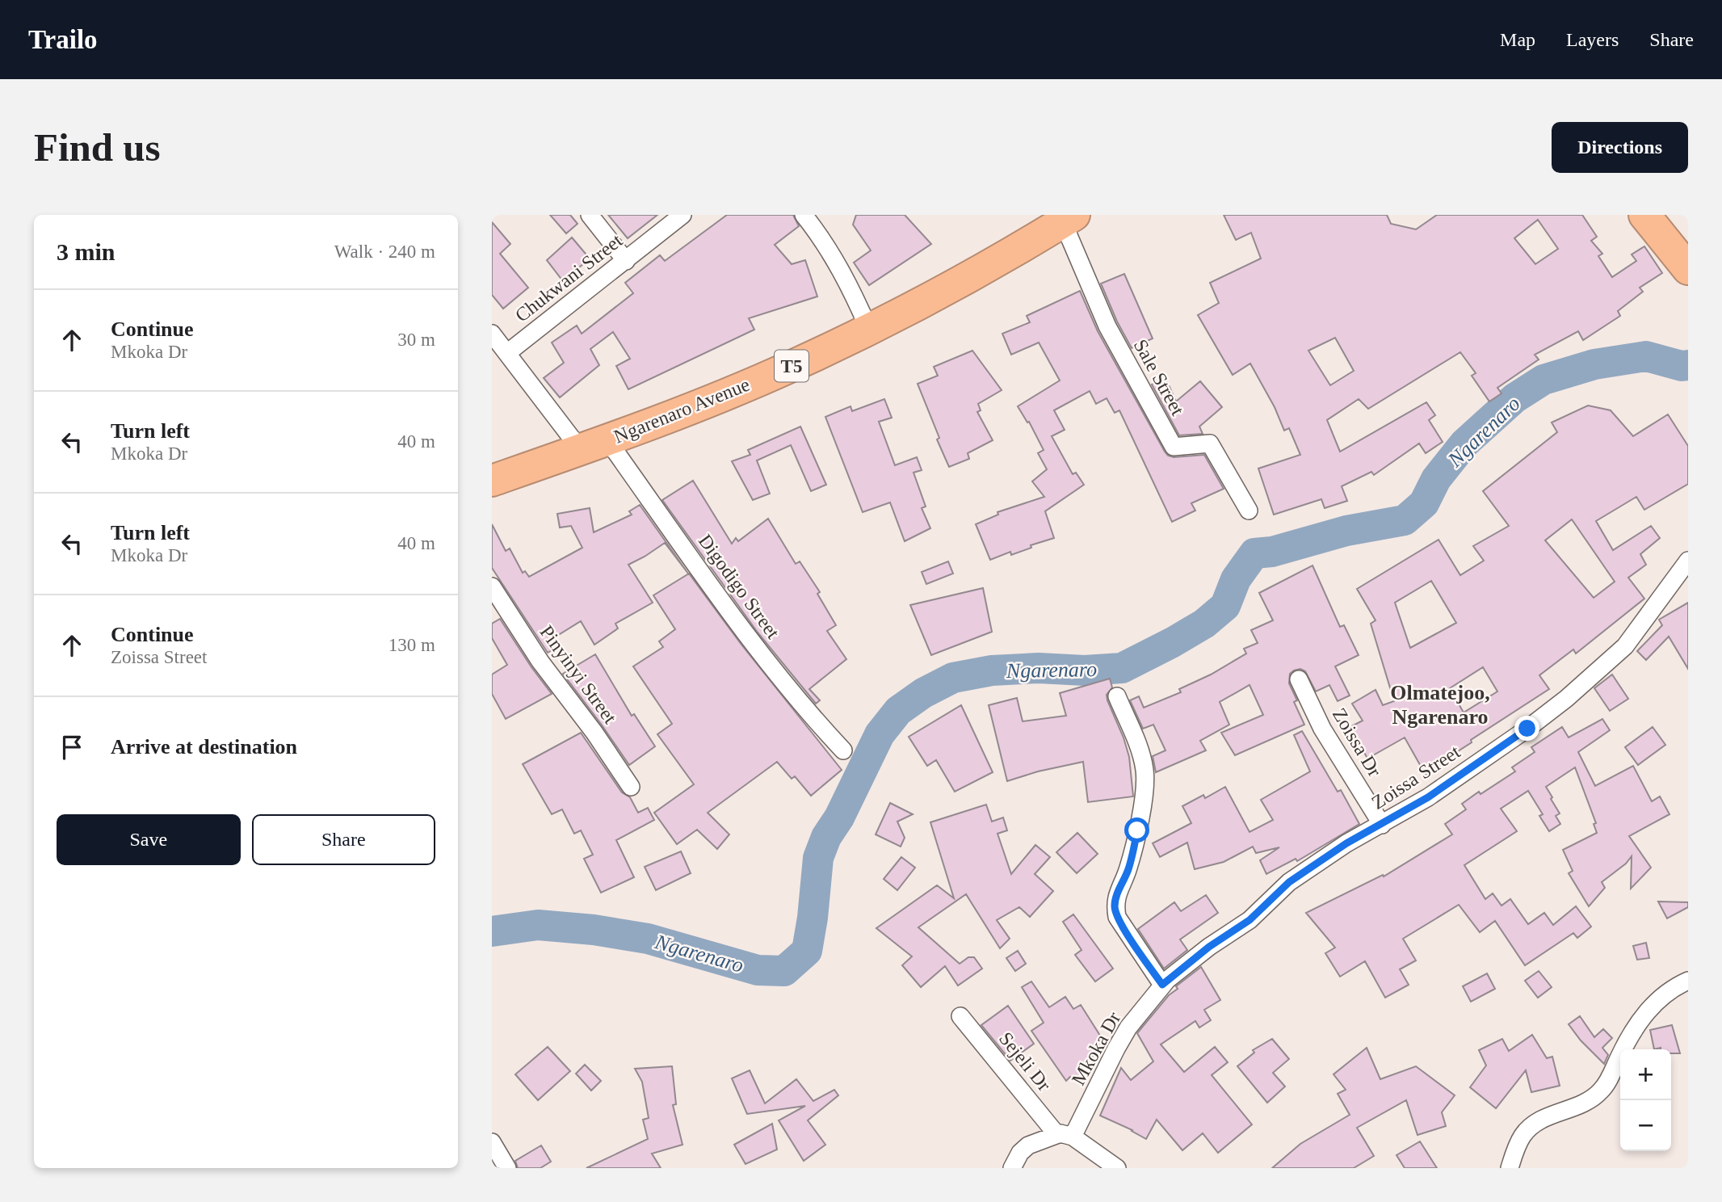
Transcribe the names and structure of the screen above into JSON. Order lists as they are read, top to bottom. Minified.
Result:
{"streets":{"highway":["T5","Ngarenaro Avenue"],"street":["Chukwani Street","Sale Street","Digodigo Street","Pinyinyi Street","Zoissa Dr","Zoissa Street","Mkoka Dr","Sejeli Dr"]},"crossings":[["Chukwani Street","Digodigo Street"],["Sale Street","Ngarenaro Avenue"],["Ngarenaro Avenue","Digodigo Street"],["Zoissa Dr","Zoissa Street"],["Zoissa Street","Mkoka Dr"],["Mkoka Dr","Sejeli Dr"]],"districts":["Olmatejoo, Ngarenaro"],"water":["Ngarenaro"],"page":{"header":"Trailo","nav":["Map","Layers","Share"],"buttons":["Directions",["Save","Share"]],"title":"Find us","heading":["3 min","Walk · 240 m"],"list":[["Continue","Mkoka Dr","30 m"],["Turn left","Mkoka Dr","40 m"],["Turn left","Mkoka Dr","40 m"],["Continue","Zoissa Street","130 m"],"Arrive at destination"],"map_buttons":["+","−"]}}
